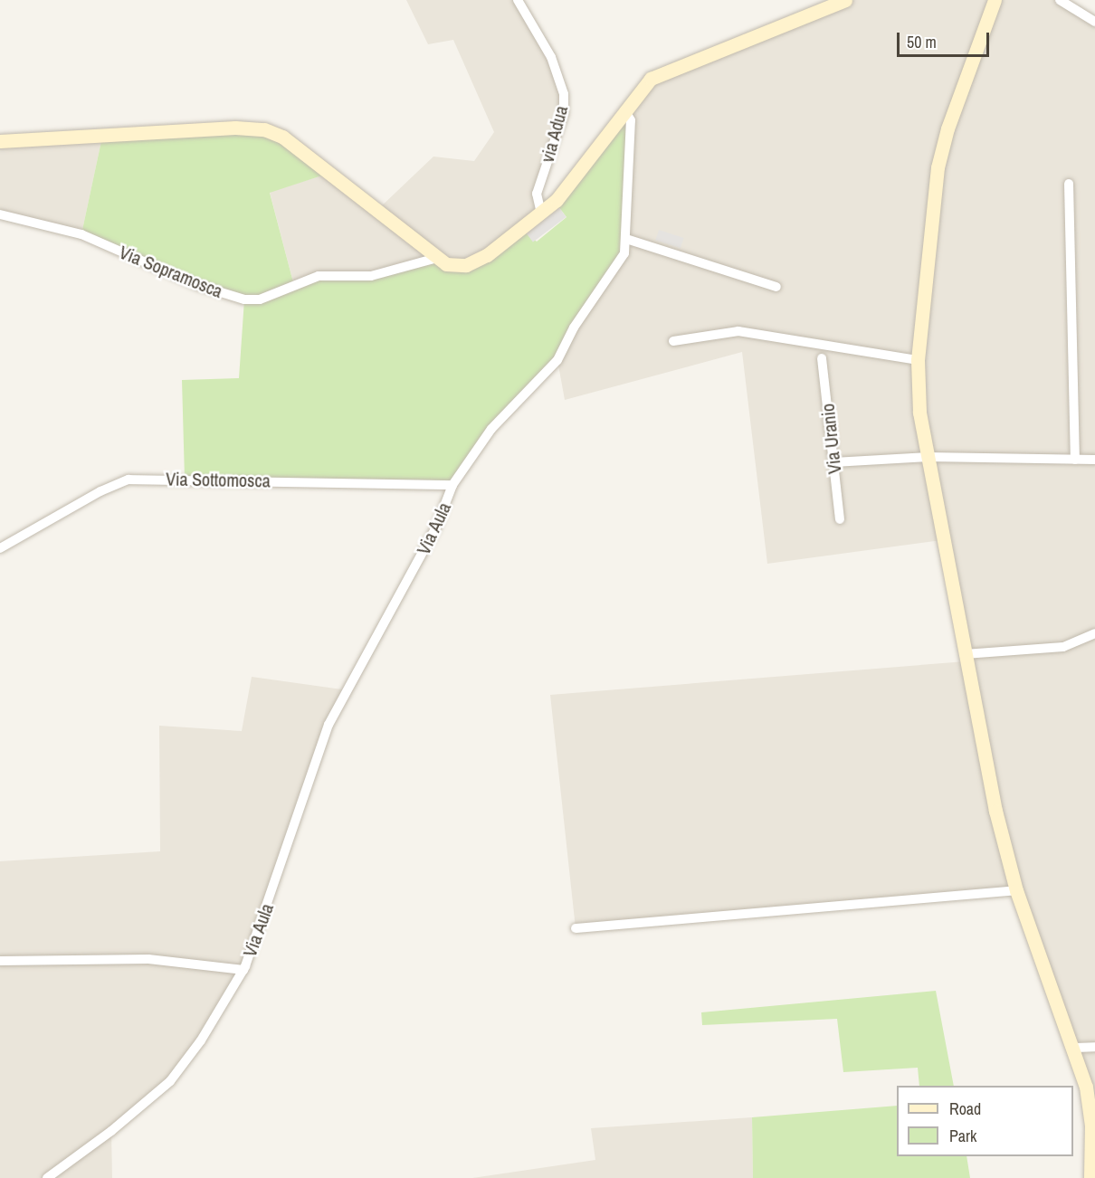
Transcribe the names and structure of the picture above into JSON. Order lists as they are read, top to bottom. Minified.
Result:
{"streets":{"street":["via Adua","Via Sopramosca","Via Uranio","Via Sottomosca","Via Aula"]},"crossings":[["Via Sottomosca","Via Aula"]],"legend":["Road","Park"],"scale_bar":"50 m"}
